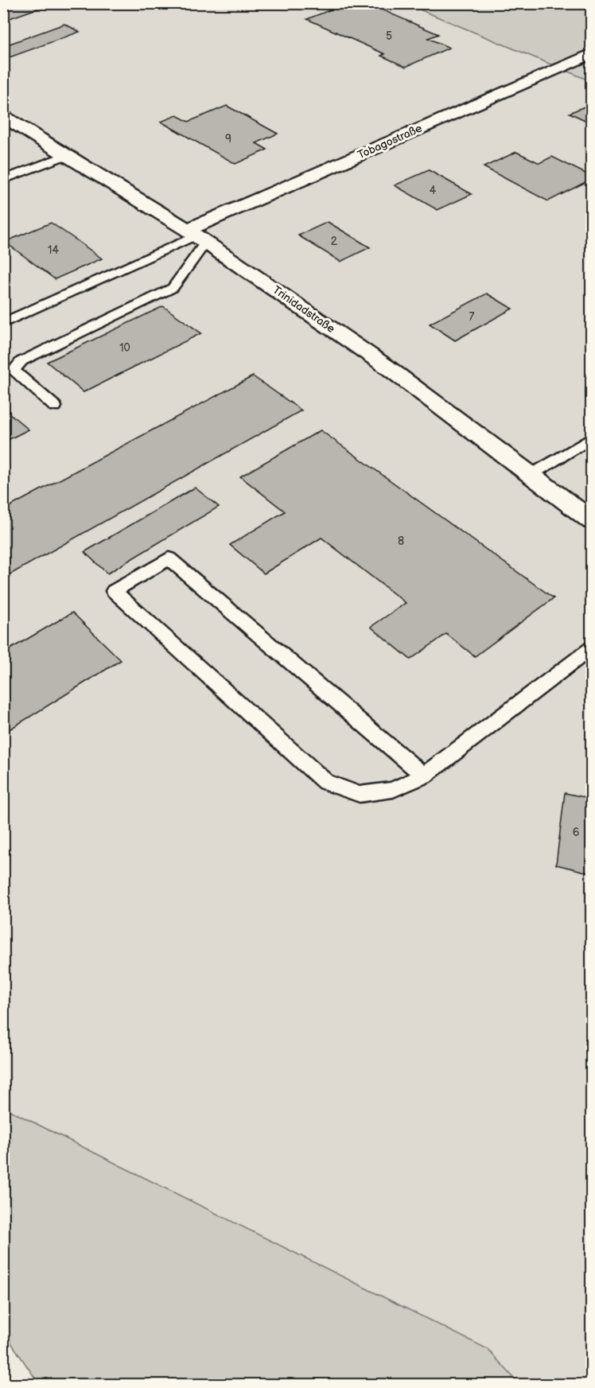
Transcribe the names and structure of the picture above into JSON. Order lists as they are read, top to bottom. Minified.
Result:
{"streets":{"street":["Tobagostraße","Trinidadstraße"]},"crossings":[["Tobagostraße","Trinidadstraße"]],"house_numbers":["5","9","4","2","14","7","10","8","6"]}
